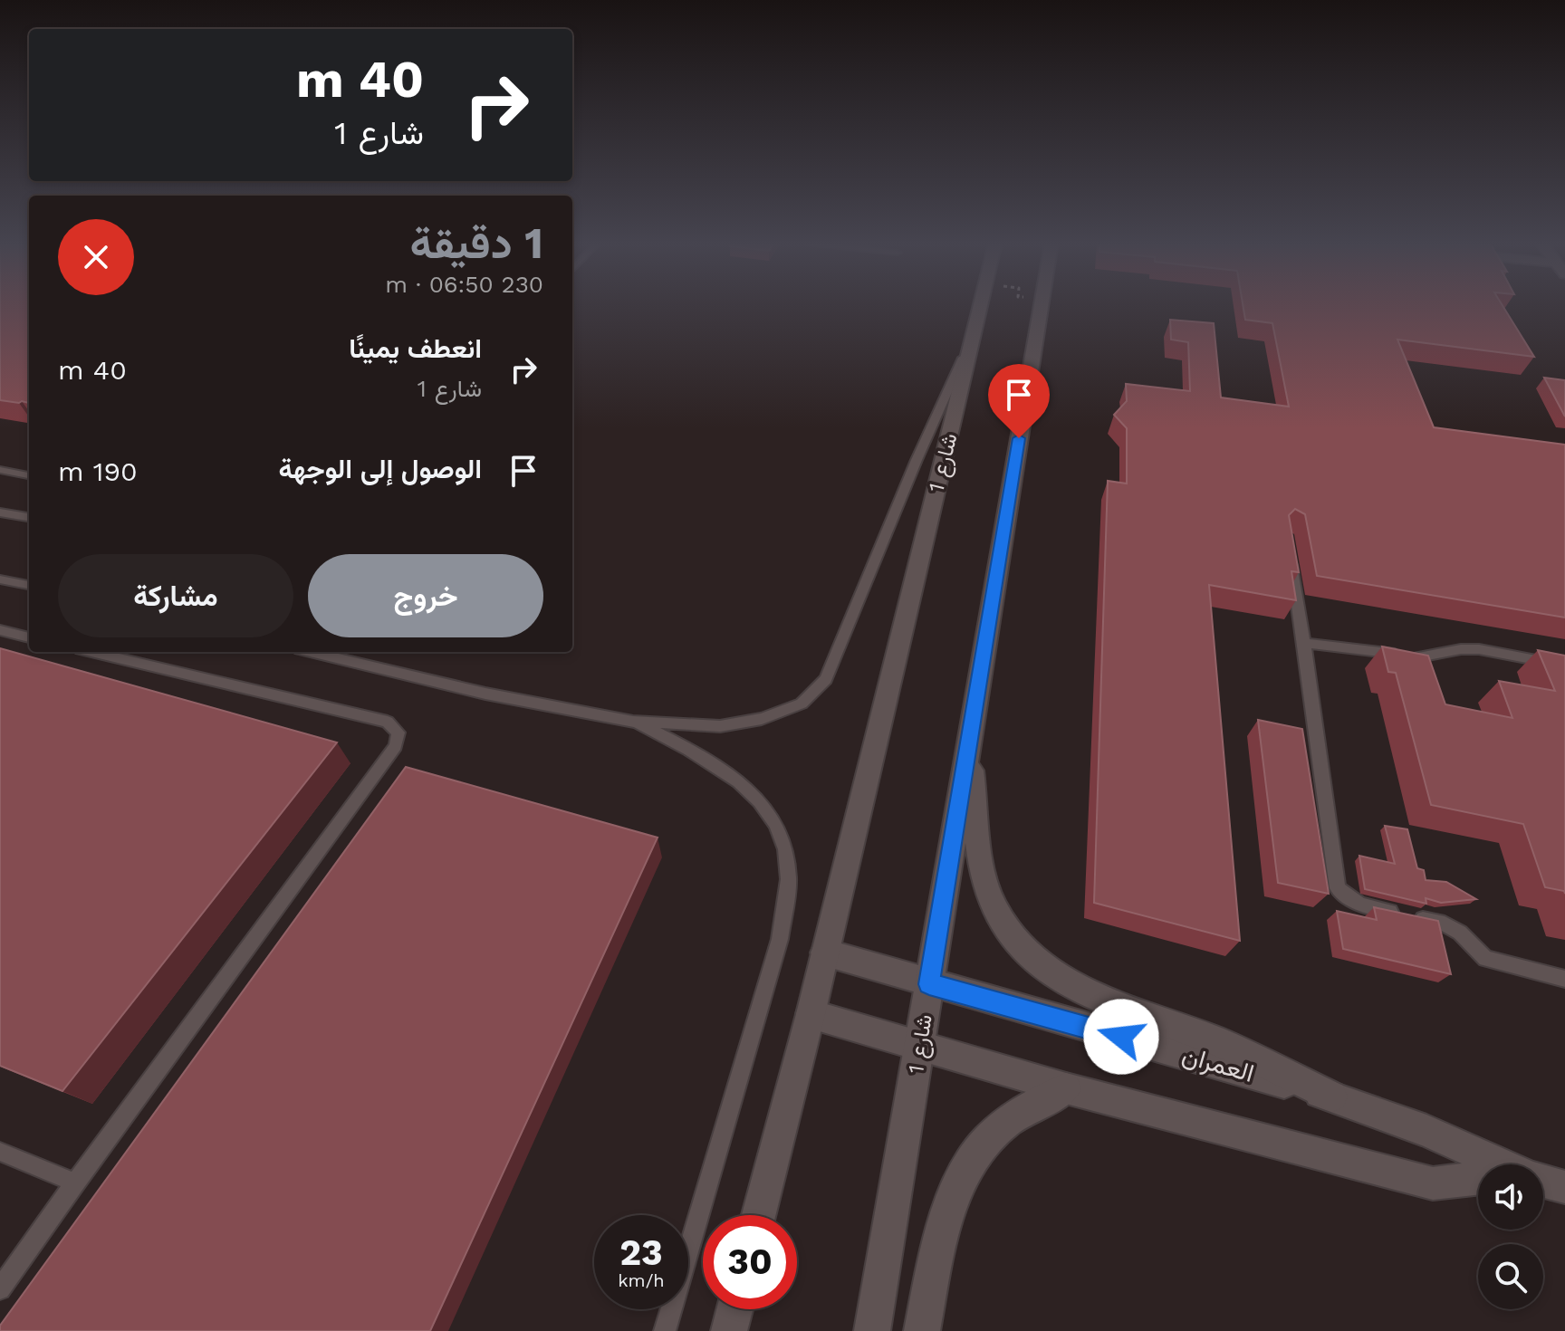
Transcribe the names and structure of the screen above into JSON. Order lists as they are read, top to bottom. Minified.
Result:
{"streets":{"street":["شارع 1","العمران"]},"crossings":[["شارع 1","العمران"]],"page":{"turn":["40 m","شارع 1"],"heading":["1 دقيقة","230 m · 06:50"],"list":[{"name":"انعطف يمينًا","note":"شارع 1","value":"40 m"},{"name":"الوصول إلى الوجهة","value":"190 m"}],"buttons":["خروج","مشاركة"],"speed":"23 km/h","limit":"30"}}
